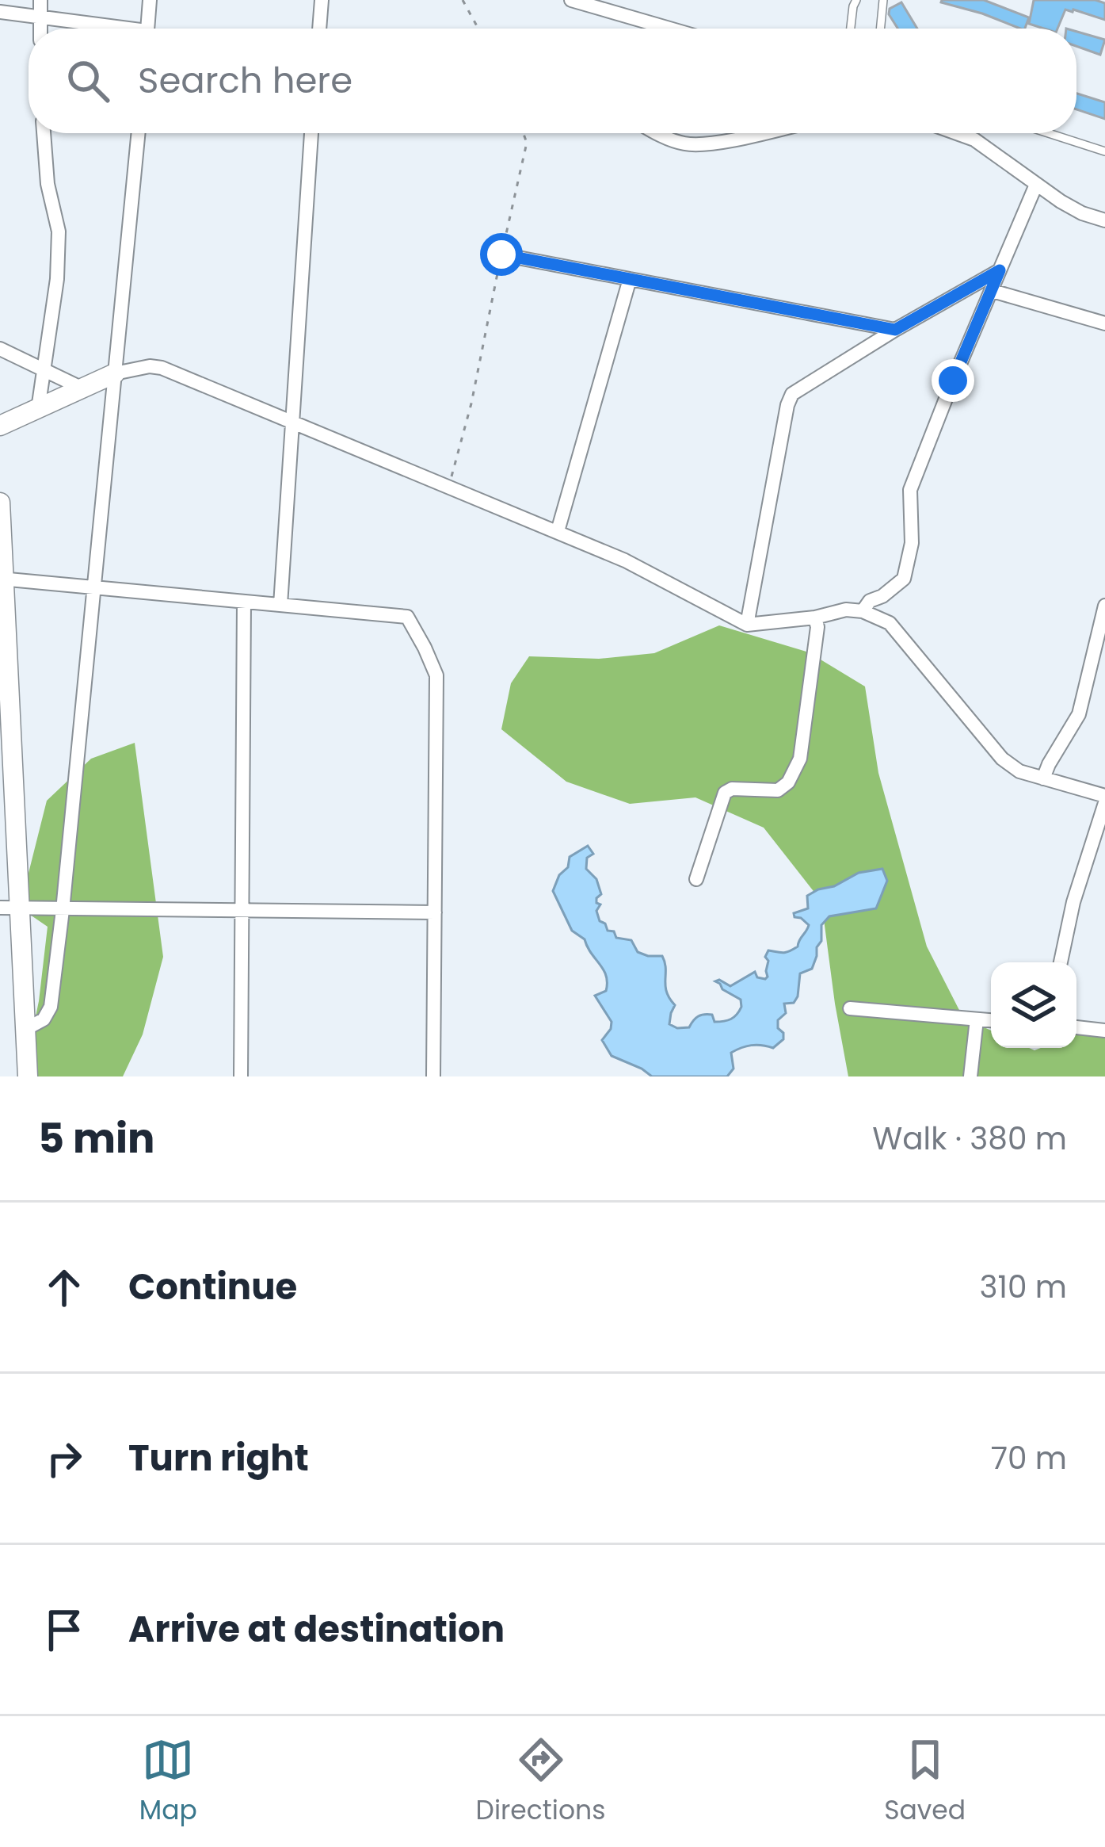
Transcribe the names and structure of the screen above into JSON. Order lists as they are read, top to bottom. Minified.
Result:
{"page":{"search":"Search here","heading":["5 min","Walk · 380 m"],"list":[["Continue","310 m"],["Turn right","70 m"],"Arrive at destination"],"nav":["Map","Directions","Saved"]}}
